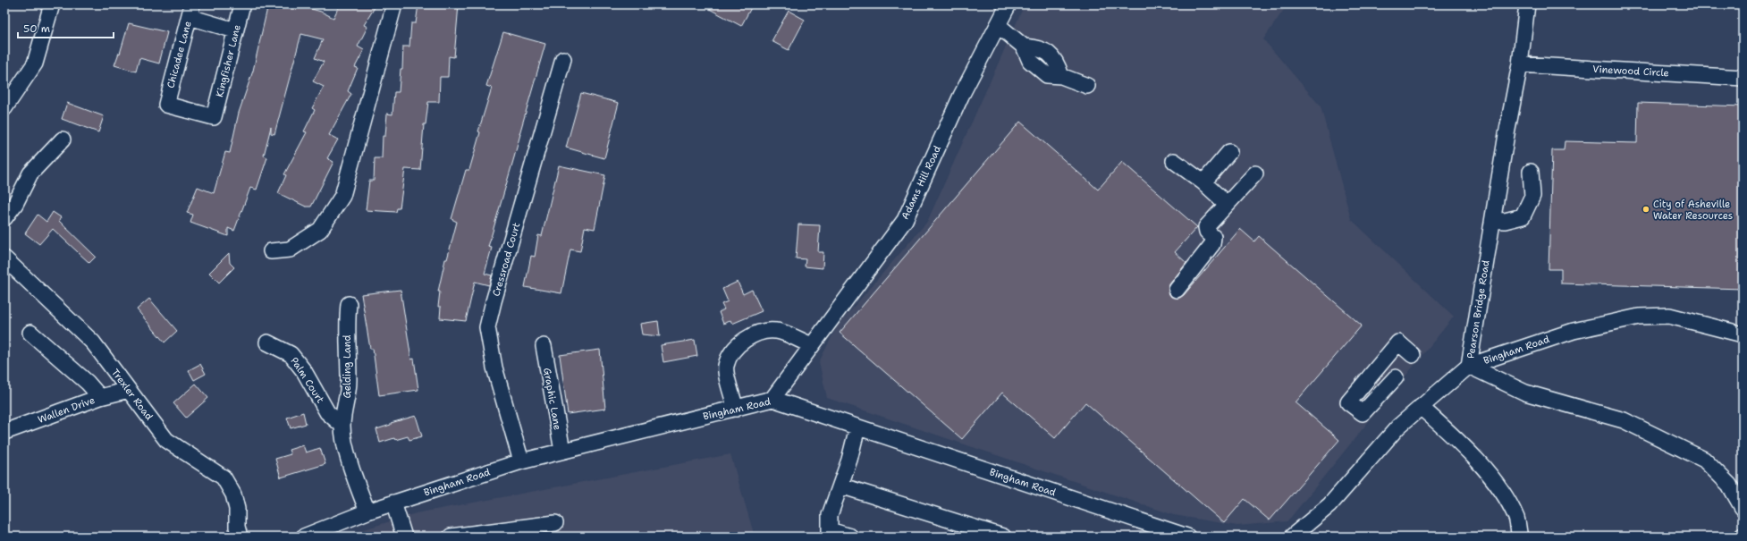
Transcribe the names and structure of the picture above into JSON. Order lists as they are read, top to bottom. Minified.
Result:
{"streets":{"street":["Chicadee Lane","Kingfisher Lane","Vinewood Circle","Adams Hill Road","Cressroad Court","Pearson Bridge Road","Bingham Road","Gelding Land","Palm Court","Trexler Road","Graphic Lane","Wallen Drive"]},"crossings":[["Chicadee Lane","Kingfisher Lane"],["Vinewood Circle","Pearson Bridge Road"],["Adams Hill Road","Bingham Road"],["Cressroad Court","Bingham Road"],["Pearson Bridge Road","Bingham Road"],["Bingham Road","Gelding Land"],["Bingham Road","Graphic Lane"],["Gelding Land","Palm Court"],["Trexler Road","Wallen Drive"]],"places":["City of Asheville Water Resources"],"scale_bar":"50 m"}
